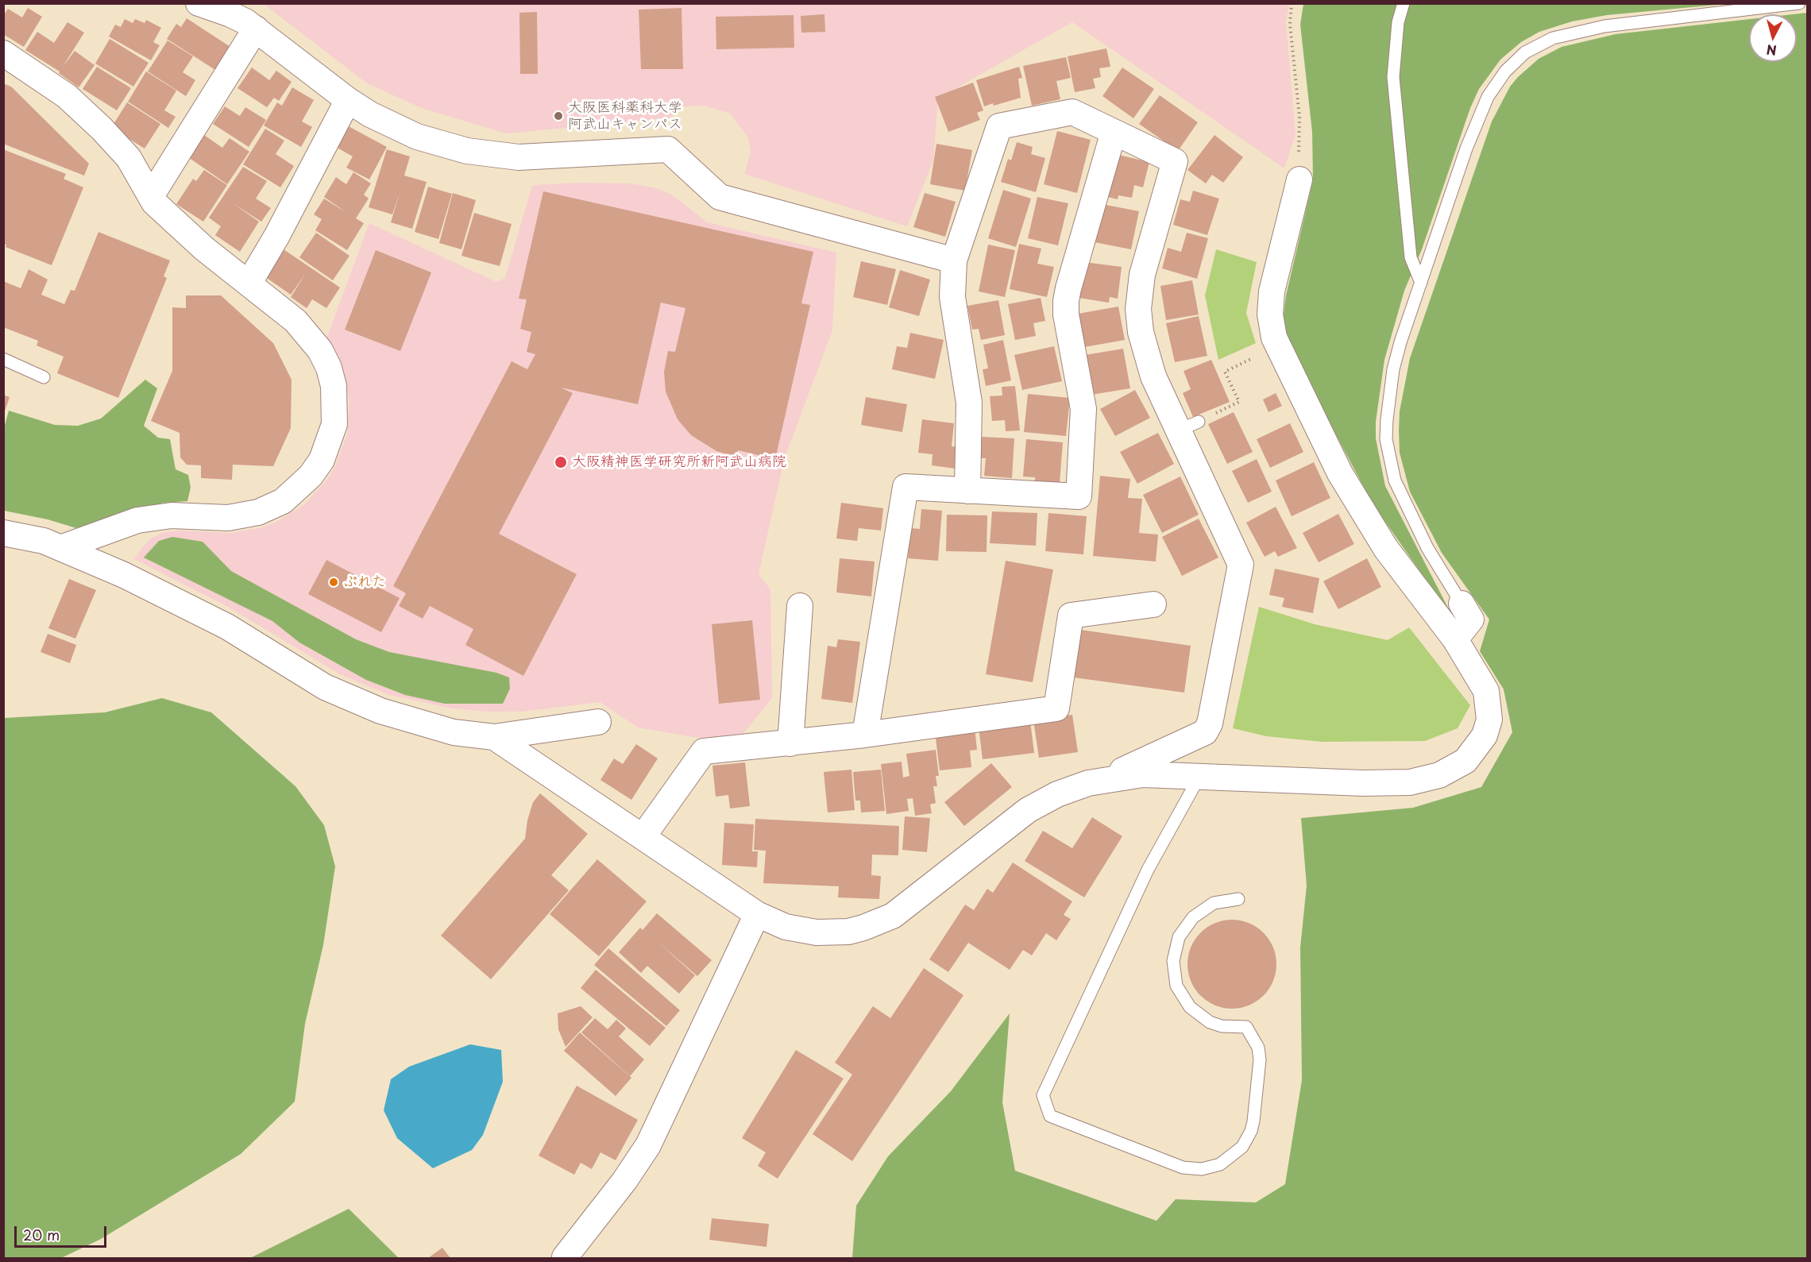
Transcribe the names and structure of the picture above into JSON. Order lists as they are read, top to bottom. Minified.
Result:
{"places":["大阪医科薬科大学 阿武山キャンパス","大阪精神医学研究所新阿武山病院","ぷれた"],"scale_bar":"20 m","north":"bottom"}
